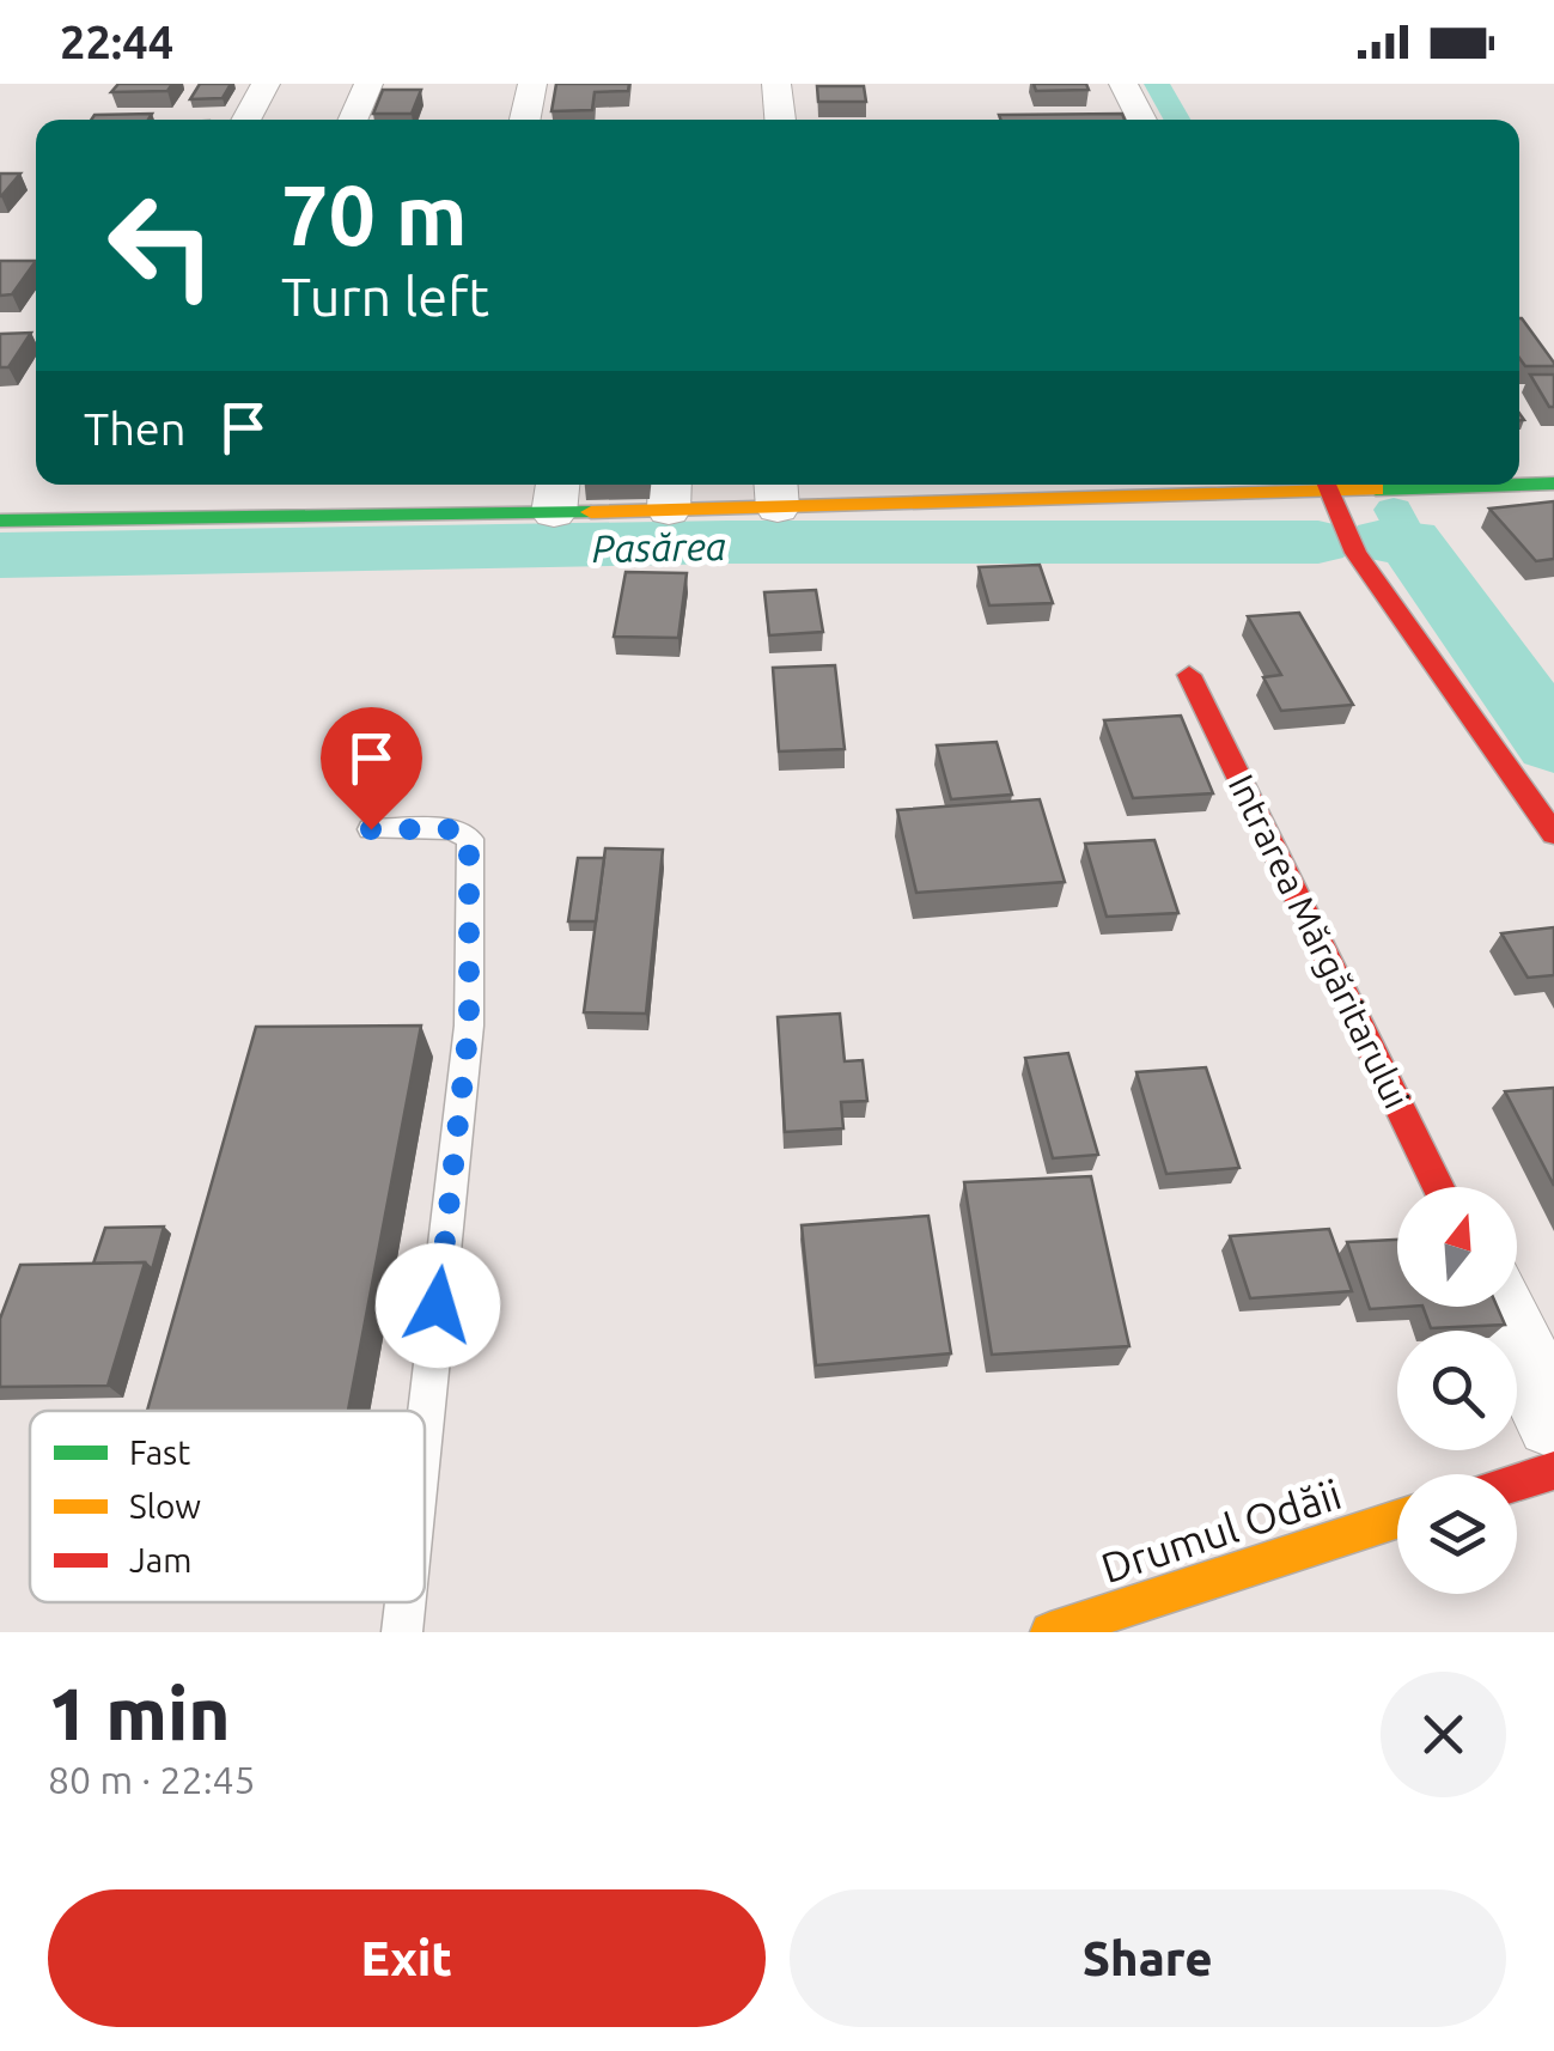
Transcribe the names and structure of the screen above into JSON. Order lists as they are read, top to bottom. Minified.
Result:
{"streets":{"street":["Intrarea Mărgăritarului","Drumul Odăii"]},"water":["Pasărea"],"legend":["Fast","Slow","Jam"],"north":"top","page":{"status":"22:44","turn":["70 m","Turn left"],"then":"Then","heading":["1 min","80 m · 22:45"],"buttons":["Exit","Share"]}}
